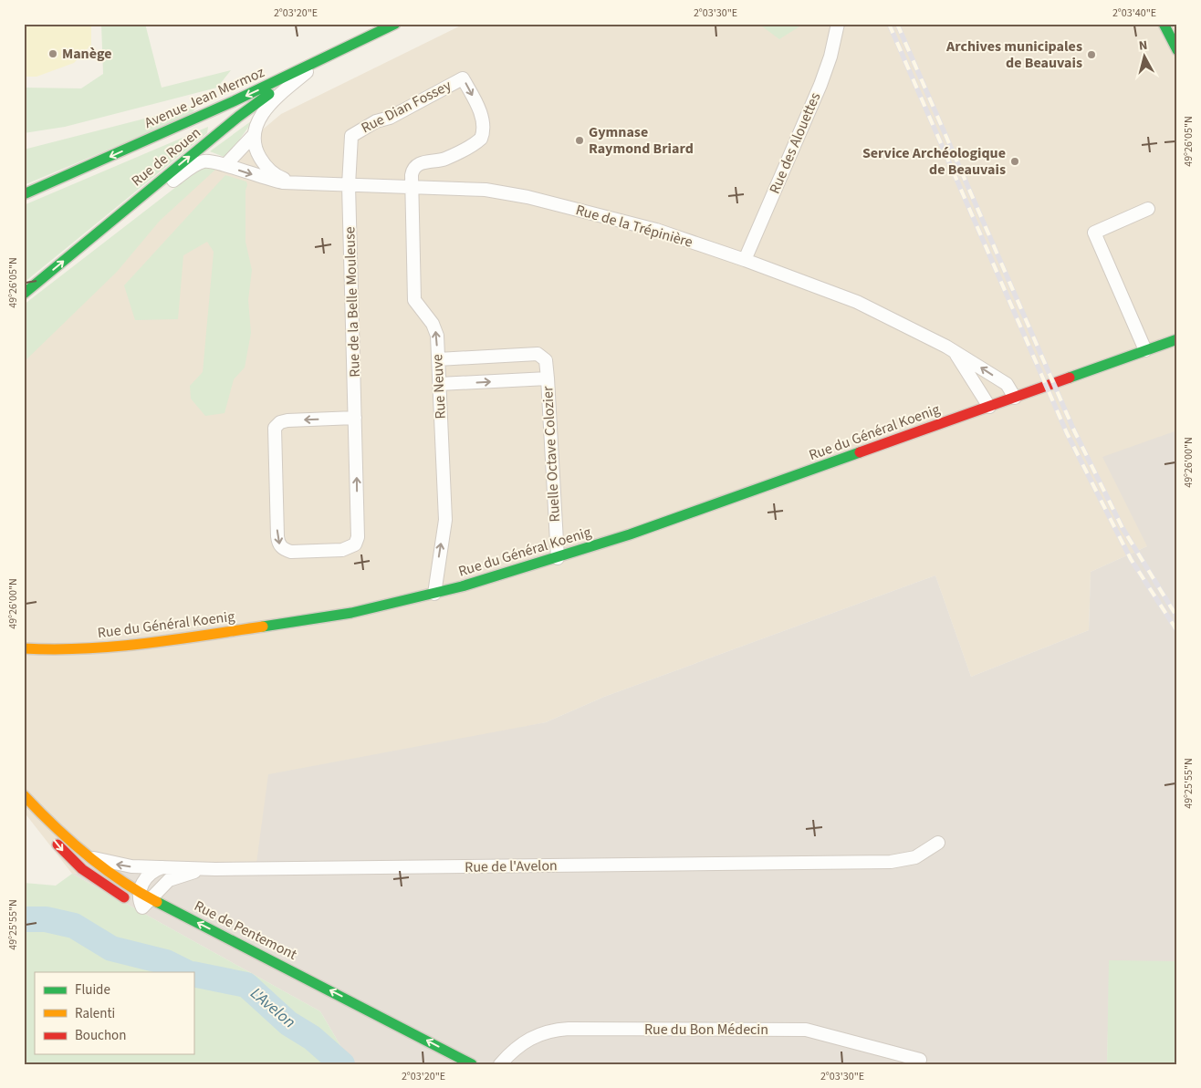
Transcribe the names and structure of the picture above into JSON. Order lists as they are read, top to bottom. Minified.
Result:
{"streets":{"street":["Avenue Jean Mermoz","Rue Dian Fossey","Rue des Alouettes","Rue de Rouen","Rue de la Trépinière","Rue de la Belle Mouleuse","Rue Neuve","Rue du Général Koenig","Ruelle Octave Colozier","Rue de l'Avelon","Rue de Pentemont","Rue du Bon Médecin"]},"crossings":[["Avenue Jean Mermoz","Rue de Rouen"],["Rue Dian Fossey","Rue de la Trépinière"],["Rue Dian Fossey","Rue de la Belle Mouleuse"],["Rue Dian Fossey","Rue Neuve"],["Rue des Alouettes","Rue de la Trépinière"],["Rue de Rouen","Rue de la Trépinière"],["Rue de la Trépinière","Rue de la Belle Mouleuse"],["Rue de la Trépinière","Rue Neuve"],["Rue de la Trépinière","Rue du Général Koenig"],["Rue Neuve","Rue du Général Koenig"],["Rue Neuve","Ruelle Octave Colozier"],["Rue du Général Koenig","Ruelle Octave Colozier"],["Rue de l'Avelon","Rue de Pentemont"]],"one_way":["Avenue Jean Mermoz","Rue Neuve"],"water":["L'Avelon"],"places":["Manège","Archives municipales de Beauvais","Gymnase Raymond Briard","Service Archéologique de Beauvais"],"legend":["Fluide","Ralenti","Bouchon"],"north":"top","coordinates":["2°03'20\"E","2°03'30\"E","2°03'40\"E","49°26'05\"N","49°26'00\"N","49°25'55\"N"]}
